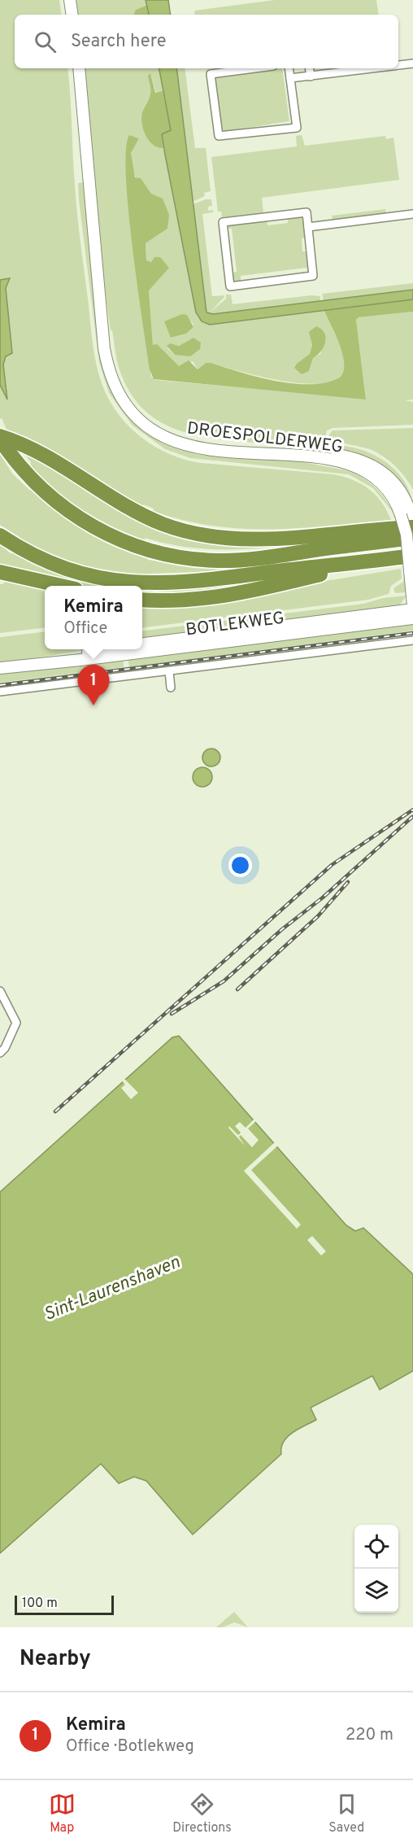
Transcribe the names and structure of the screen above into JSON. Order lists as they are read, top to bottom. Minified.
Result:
{"streets":{"main road":["DROESPOLDERWEG","BOTLEKWEG"]},"water":["Sint-Laurenshaven"],"scale_bar":"100 m","page":{"search":"Search here","popup":["Kemira","Office"],"pins":"1","scale":"100 m","heading":"Nearby","list":[{"mark":"1","name":"Kemira","note":"Office · Botlekweg","value":"220 m"}],"nav":["Map","Directions","Saved"]}}
